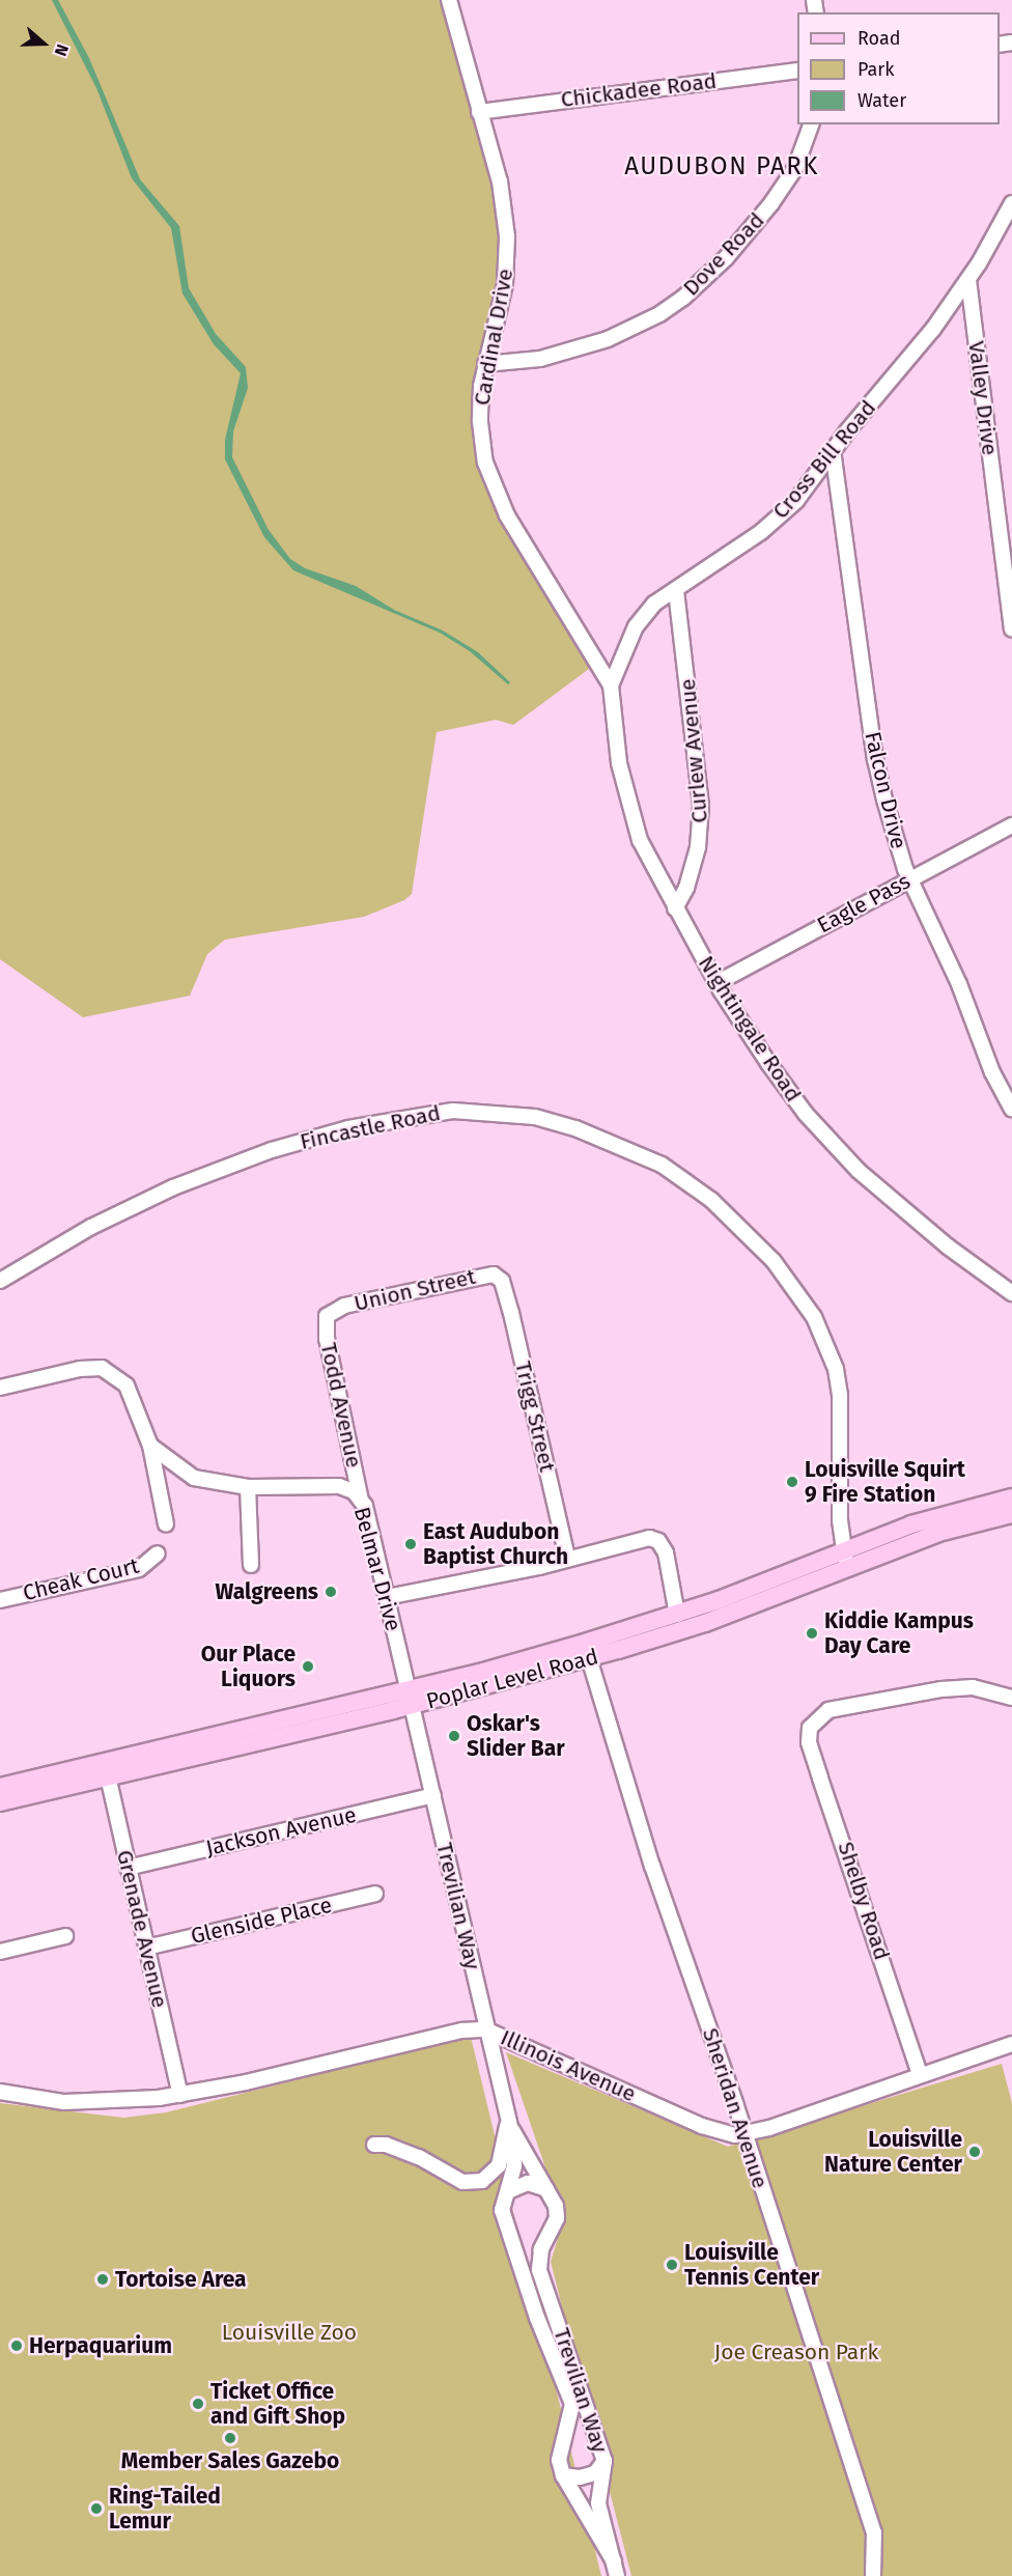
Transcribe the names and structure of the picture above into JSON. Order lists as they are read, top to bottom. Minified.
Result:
{"streets":{"main road":["Poplar Level Road"],"street":["Chickadee Road","Dove Road","Cardinal Drive","Valley Drive","Cross Bill Road","Curlew Avenue","Falcon Drive","Eagle Pass","Nightingale Road","Fincastle Road","Union Street","Todd Avenue","Trigg Street","Belmar Drive","Cheak Court","Jackson Avenue","Shelby Road","Trevilian Way","Glenside Place","Grenade Avenue","Illinois Avenue","Sheridan Avenue"]},"crossings":[["Chickadee Road","Cardinal Drive"],["Dove Road","Cardinal Drive"],["Cardinal Drive","Cross Bill Road"],["Cardinal Drive","Nightingale Road"],["Valley Drive","Cross Bill Road"],["Cross Bill Road","Curlew Avenue"],["Cross Bill Road","Falcon Drive"],["Cross Bill Road","Nightingale Road"],["Curlew Avenue","Nightingale Road"],["Falcon Drive","Eagle Pass"],["Eagle Pass","Nightingale Road"],["Fincastle Road","Poplar Level Road"],["Union Street","Todd Avenue"],["Union Street","Trigg Street"],["Todd Avenue","Belmar Drive"],["Belmar Drive","Poplar Level Road"],["Belmar Drive","Trevilian Way"],["Poplar Level Road","Trevilian Way"],["Poplar Level Road","Grenade Avenue"],["Poplar Level Road","Sheridan Avenue"],["Jackson Avenue","Trevilian Way"],["Jackson Avenue","Grenade Avenue"],["Shelby Road","Illinois Avenue"],["Trevilian Way","Illinois Avenue"],["Glenside Place","Grenade Avenue"],["Grenade Avenue","Illinois Avenue"],["Illinois Avenue","Sheridan Avenue"]],"districts":["AUDUBON PARK"],"parks":["Louisville Zoo","Joe Creason Park"],"places":["Louisville Squirt 9 Fire Station","East Audubon Baptist Church","Walgreens","Kiddie Kampus Day Care","Our Place Liquors","Oskar's Slider Bar","Louisville Nature Center","Louisville Tennis Center","Tortoise Area","Herpaquarium","Ticket Office and Gift Shop","Member Sales Gazebo","Ring-Tailed Lemur"],"legend":["Road","Park","Water"],"north":"right"}
